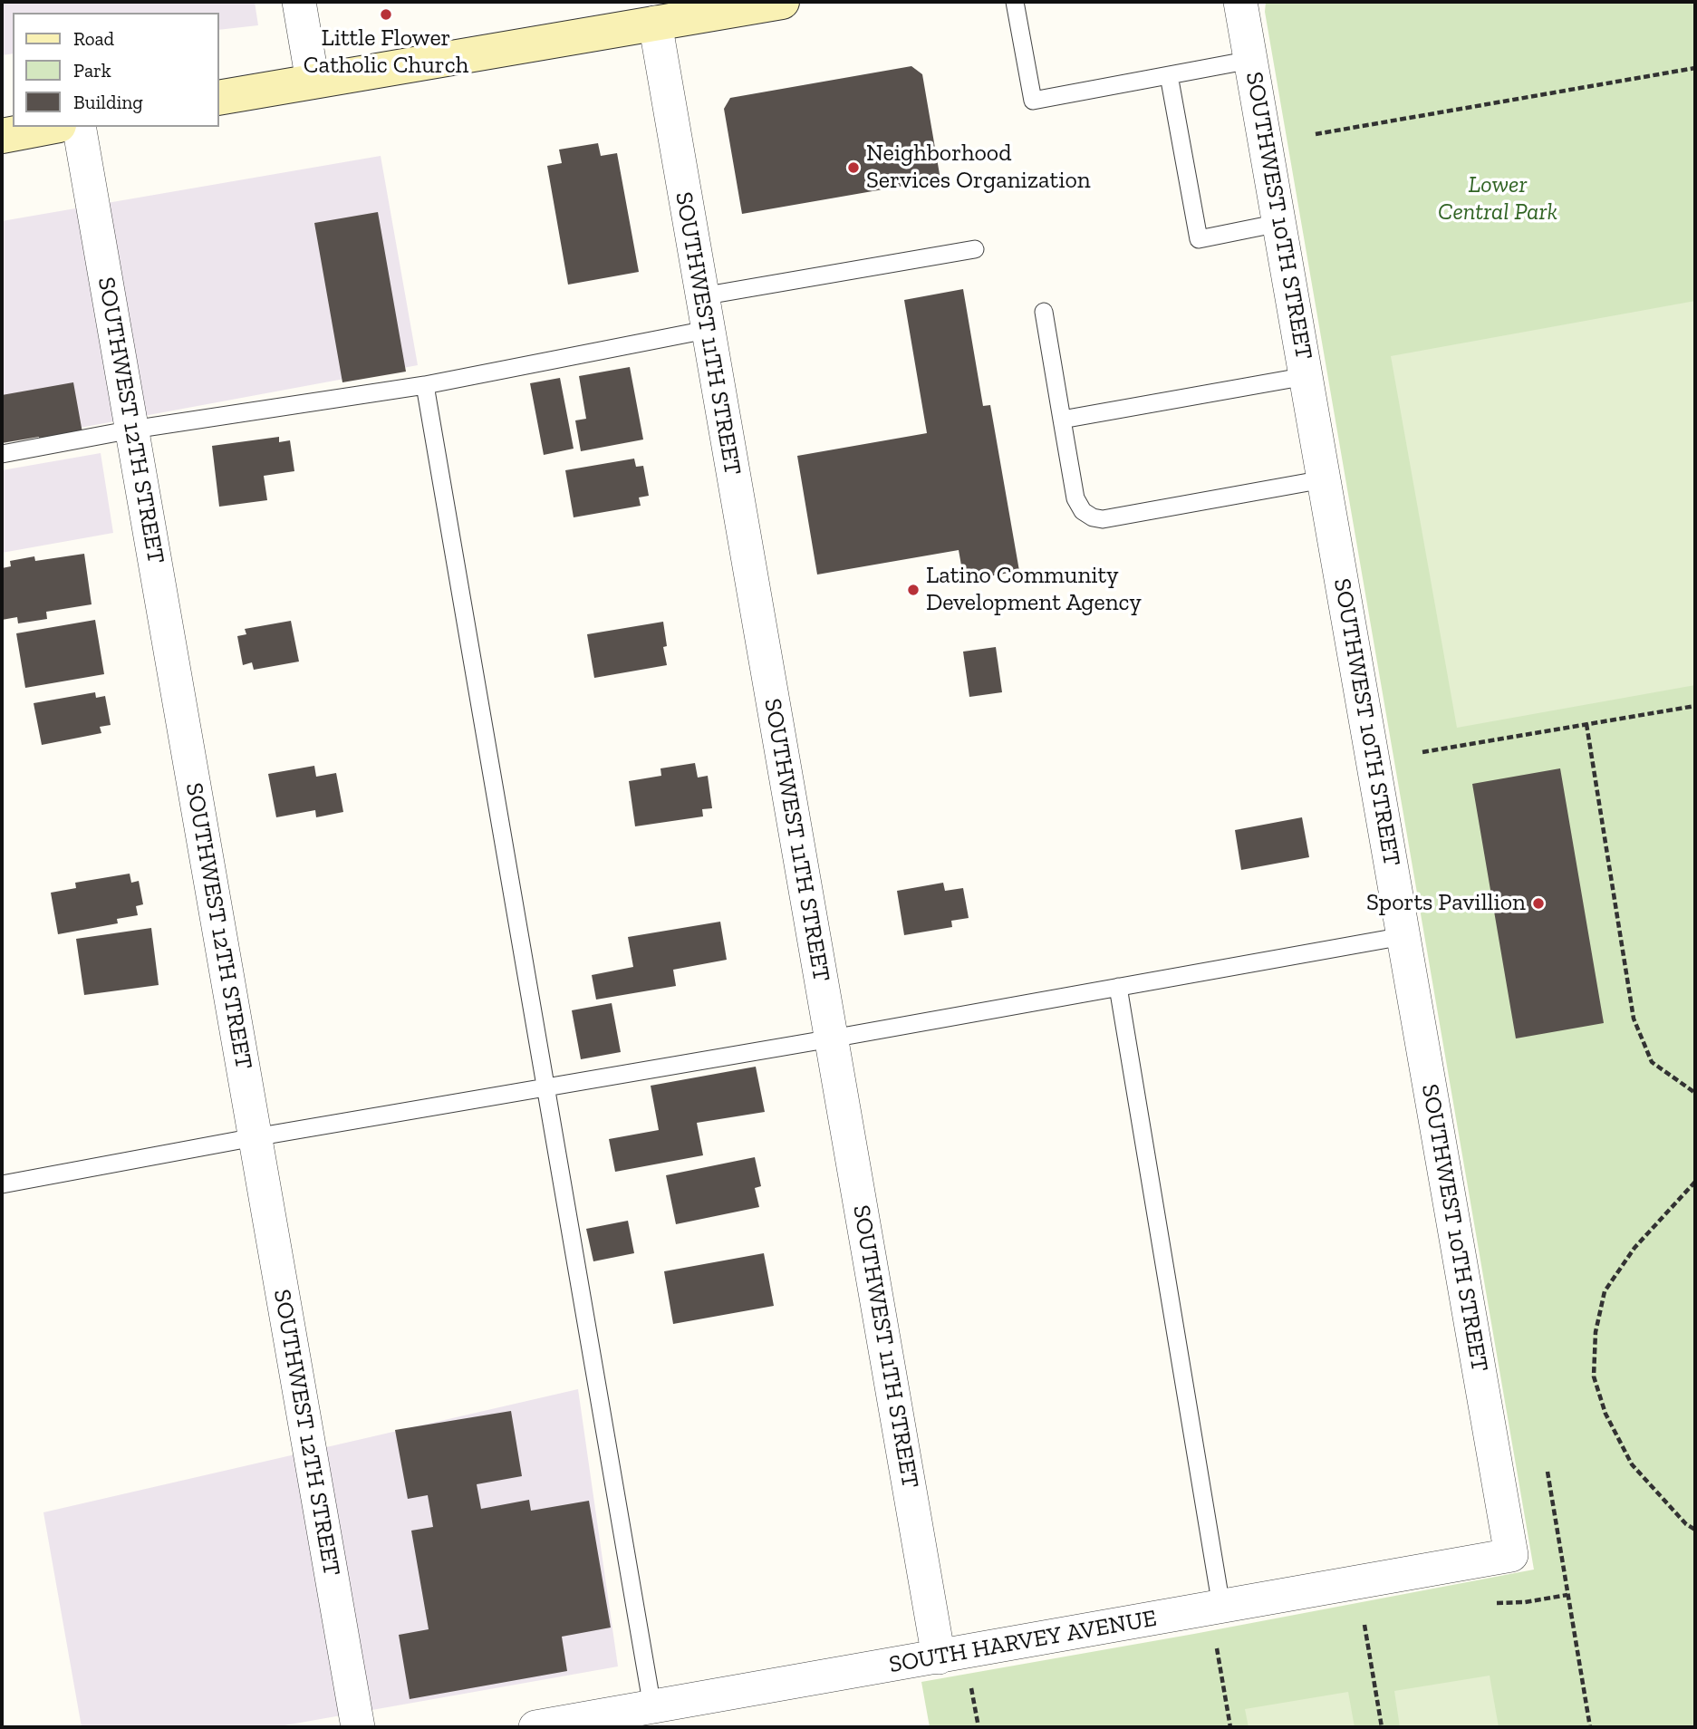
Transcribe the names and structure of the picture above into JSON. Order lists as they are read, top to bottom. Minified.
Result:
{"streets":{"street":["SOUTHWEST 10TH STREET","SOUTHWEST 11TH STREET","SOUTHWEST 12TH STREET","SOUTH HARVEY AVENUE"]},"crossings":[["SOUTHWEST 10TH STREET","SOUTH HARVEY AVENUE"],["SOUTHWEST 11TH STREET","SOUTH HARVEY AVENUE"]],"parks":["Lower Central Park"],"places":["Little Flower Catholic Church","Neighborhood Services Organization","Latino Community Development Agency","Sports Pavillion"],"legend":["Road","Park","Building"]}
